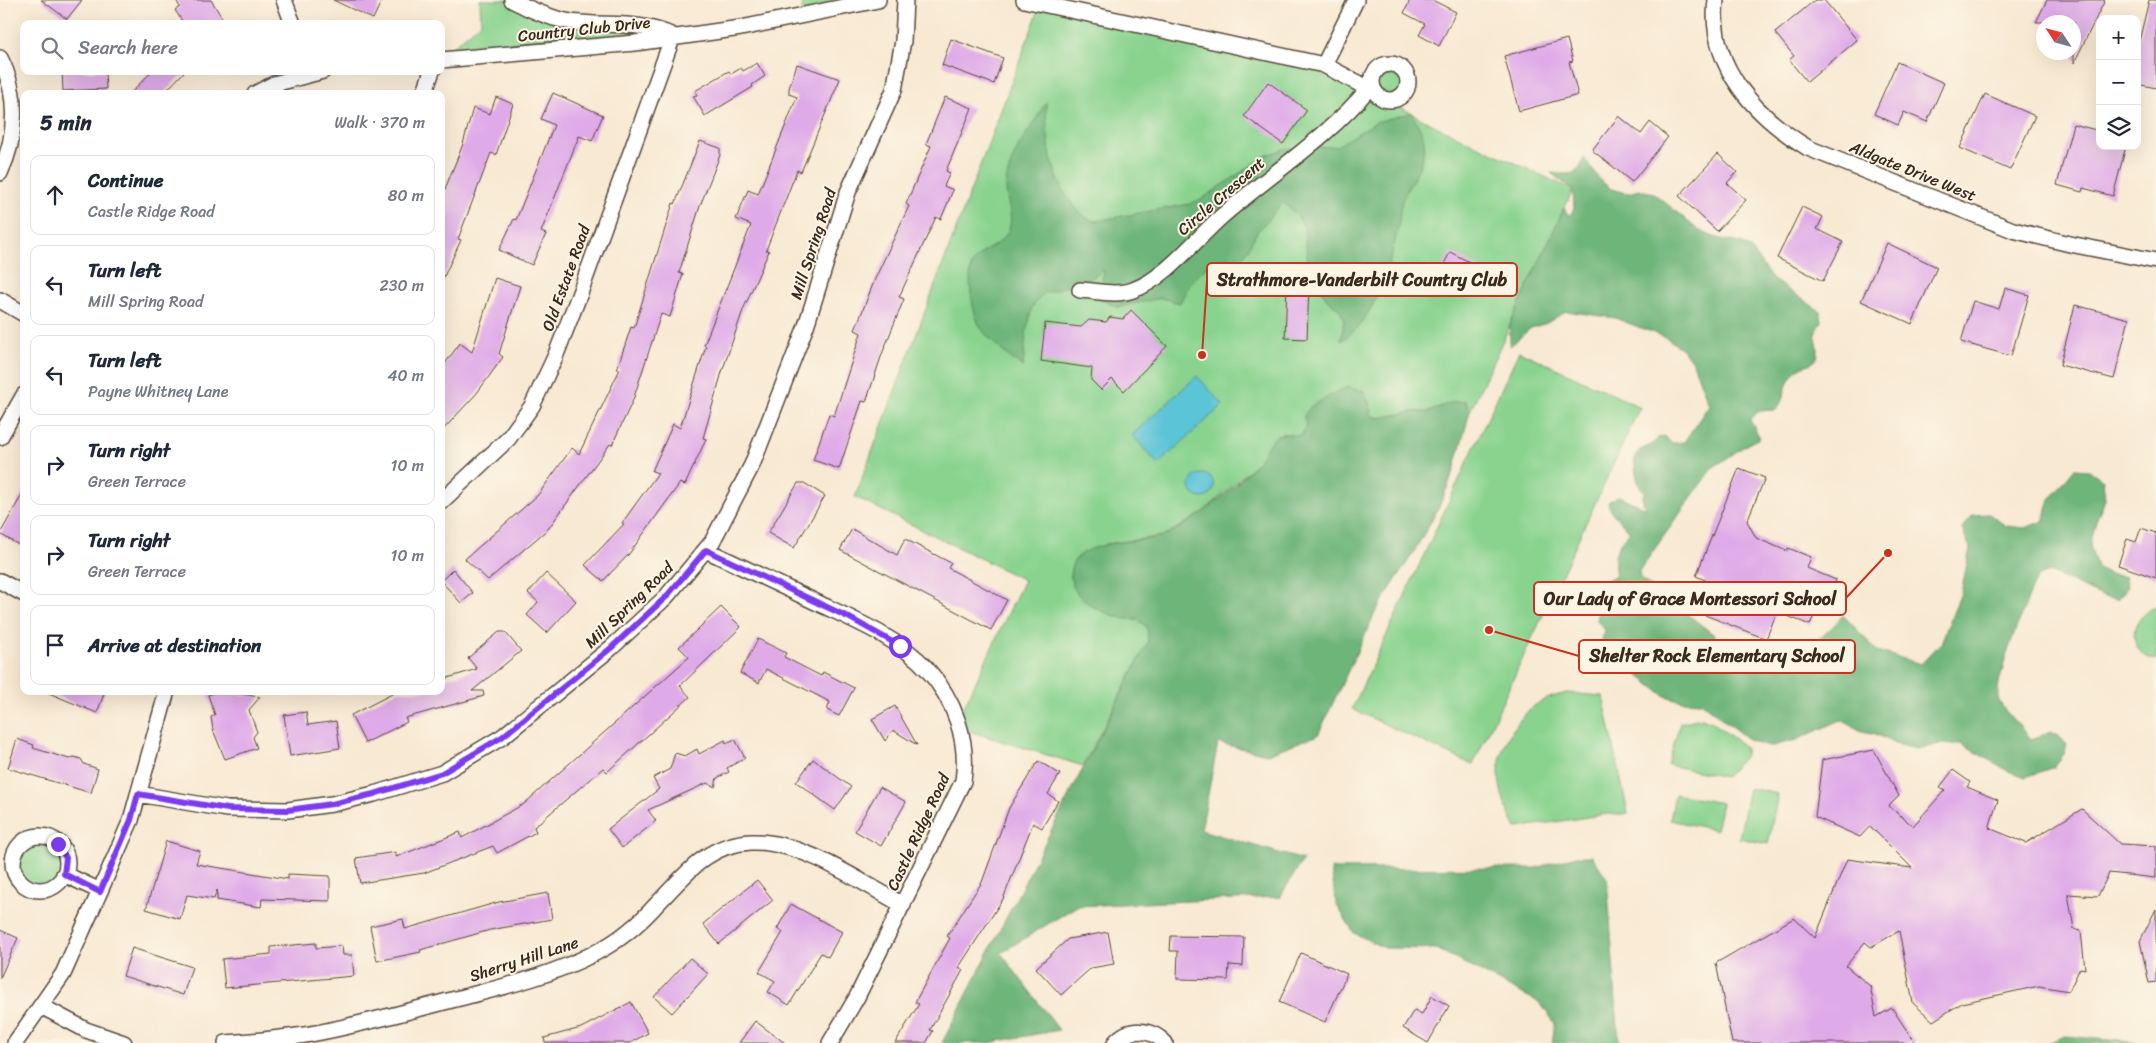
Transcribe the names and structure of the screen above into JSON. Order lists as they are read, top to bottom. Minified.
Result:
{"streets":{"street":["Country Club Drive","Aldgate Drive West","Circle Crescent","Mill Spring Road","Old Estate Road","Castle Ridge Road","Sherry Hill Lane"]},"crossings":[["Country Club Drive","Old Estate Road"],["Mill Spring Road","Castle Ridge Road"],["Castle Ridge Road","Sherry Hill Lane"]],"places":["Strathmore-Vanderbilt Country Club","Our Lady of Grace Montessori School","Shelter Rock Elementary School"],"north":"top left","page":{"map_buttons":["+","−"],"search":"Search here","heading":["5 min","Walk · 370 m"],"list":[["Continue","Castle Ridge Road","80 m"],["Turn left","Mill Spring Road","230 m"],["Turn left","Payne Whitney Lane","40 m"],["Turn right","Green Terrace","10 m"],["Turn right","Green Terrace","10 m"],"Arrive at destination"]}}
